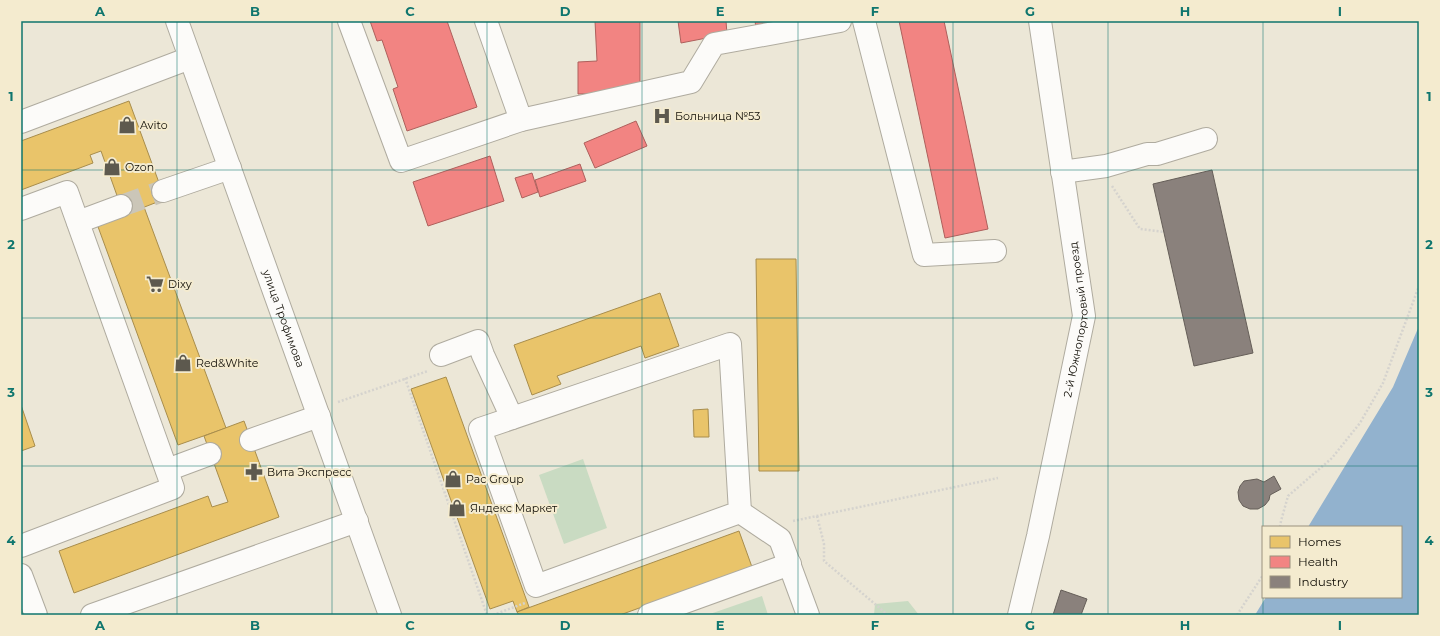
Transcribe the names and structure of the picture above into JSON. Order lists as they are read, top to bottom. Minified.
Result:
{"streets":{"main road":["улица Трофимова","2-й Южнопортовый проезд"]},"places":{"hospital":["Больница №53"],"shop":["Avito","Ozon","Red&White","Pac Group","Яндекс Маркет"],"supermarket":["Dixy"],"pharmacy":["Вита Экспресс"]},"legend":["Homes","Health","Industry"],"grid":{"columns":["A","B","C","D","E","F","G","H","I"],"rows":["1","2","3","4"]}}
